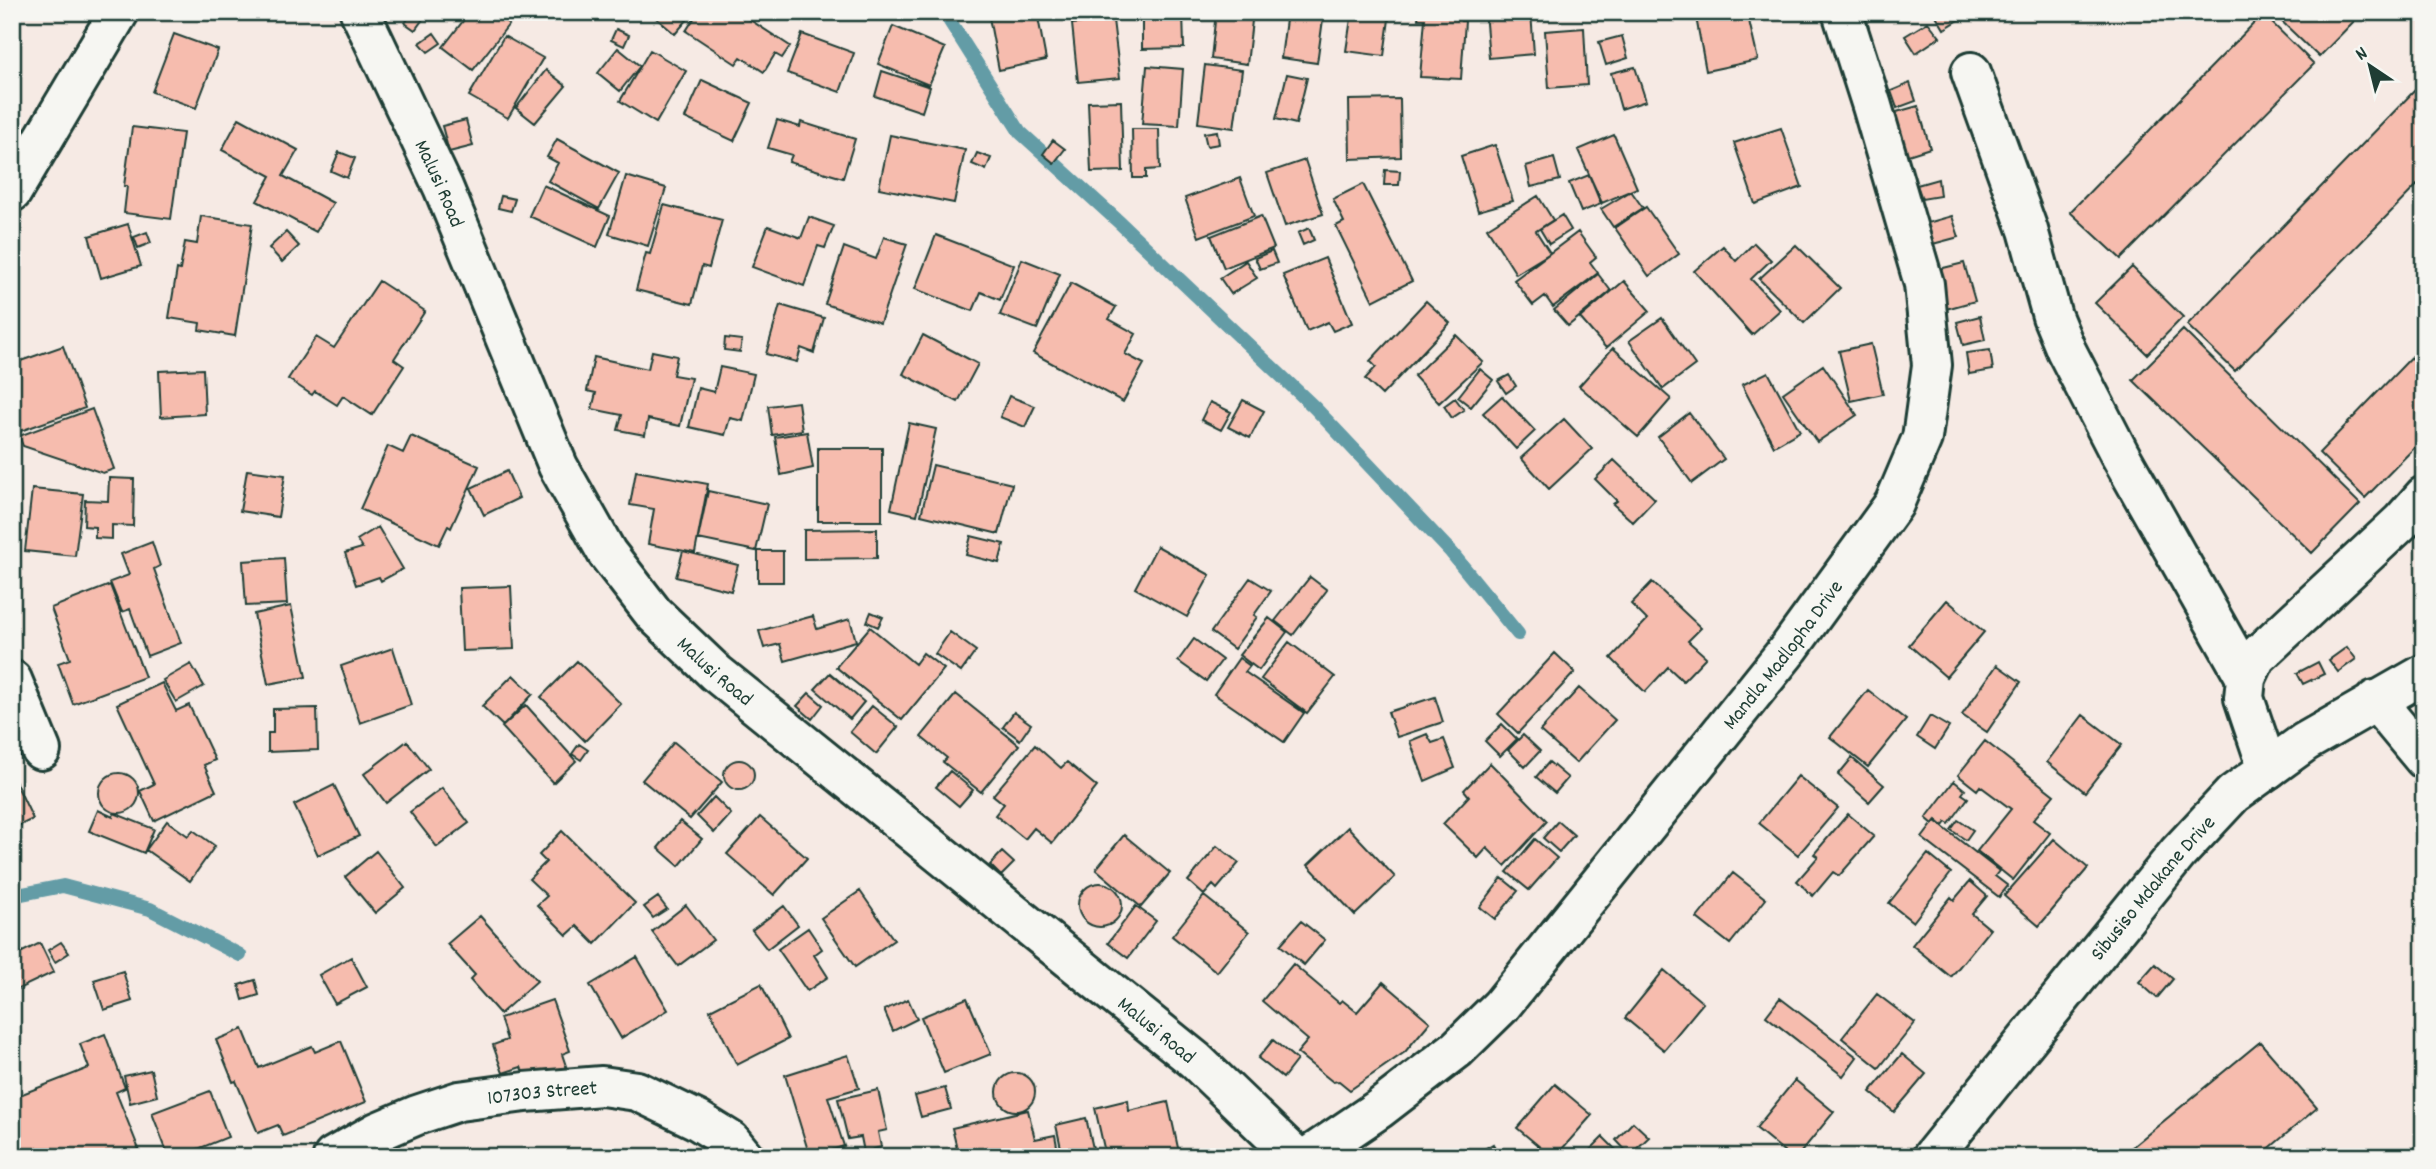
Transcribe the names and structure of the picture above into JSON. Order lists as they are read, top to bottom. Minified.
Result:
{"streets":{"street":["Malusi Road","Mandla Madlopha Drive","Sibusiso Mdakane Drive","107303 Street"]},"north":"top left"}
